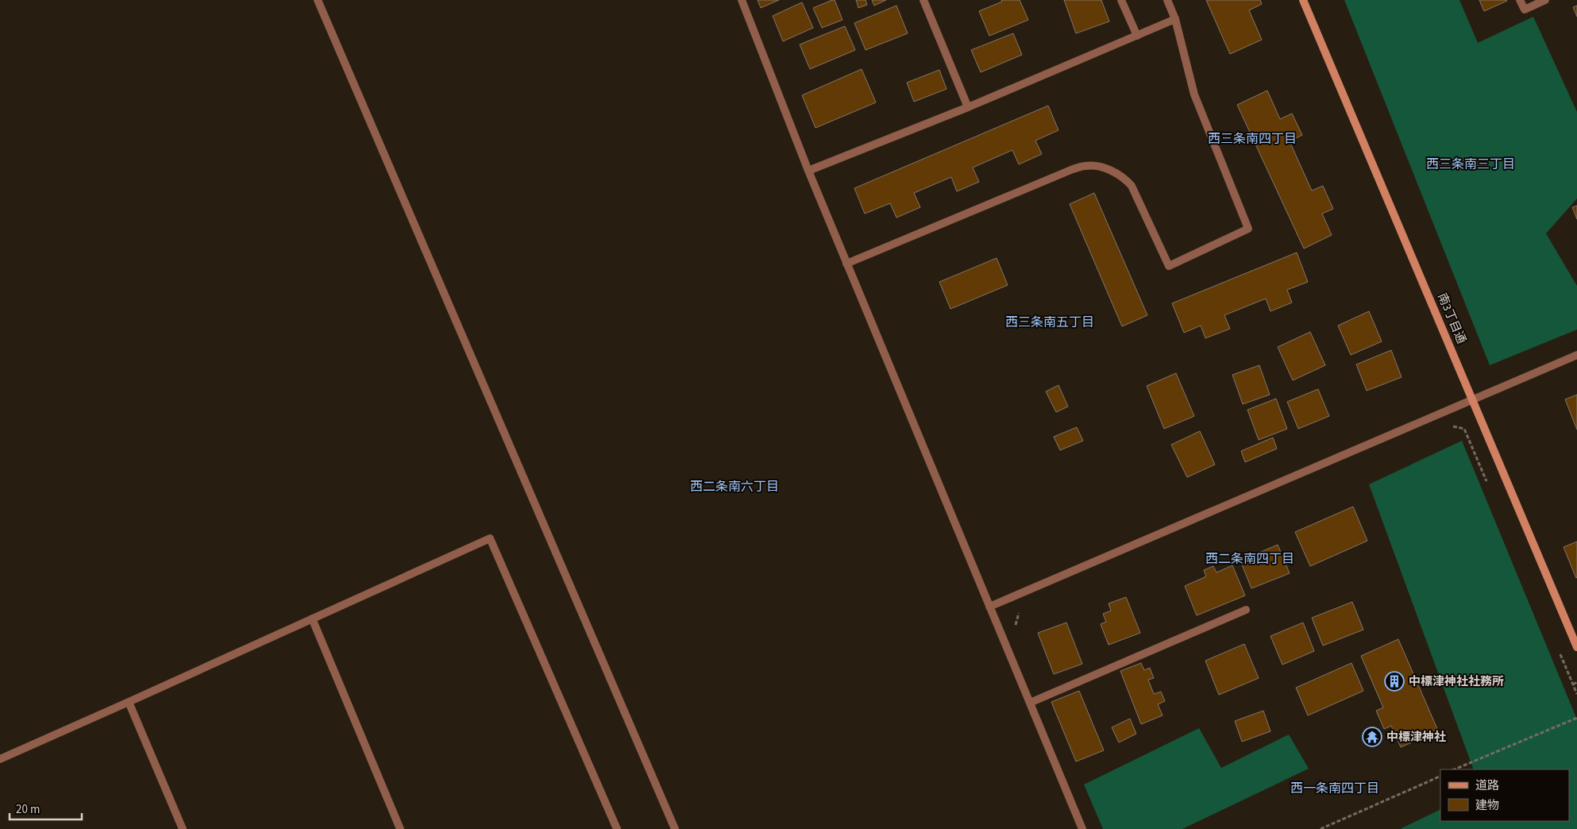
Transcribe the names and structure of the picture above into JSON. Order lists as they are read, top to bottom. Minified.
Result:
{"streets":{"street":["南3丁目通"]},"districts":["西三条南四丁目","西三条南三丁目","西三条南五丁目","西二条南六丁目","西二条南四丁目","西一条南四丁目"],"places":{"building":["中標津神社社務所"],"temple":["中標津神社"]},"legend":["道路","建物"],"scale_bar":"20 m"}
